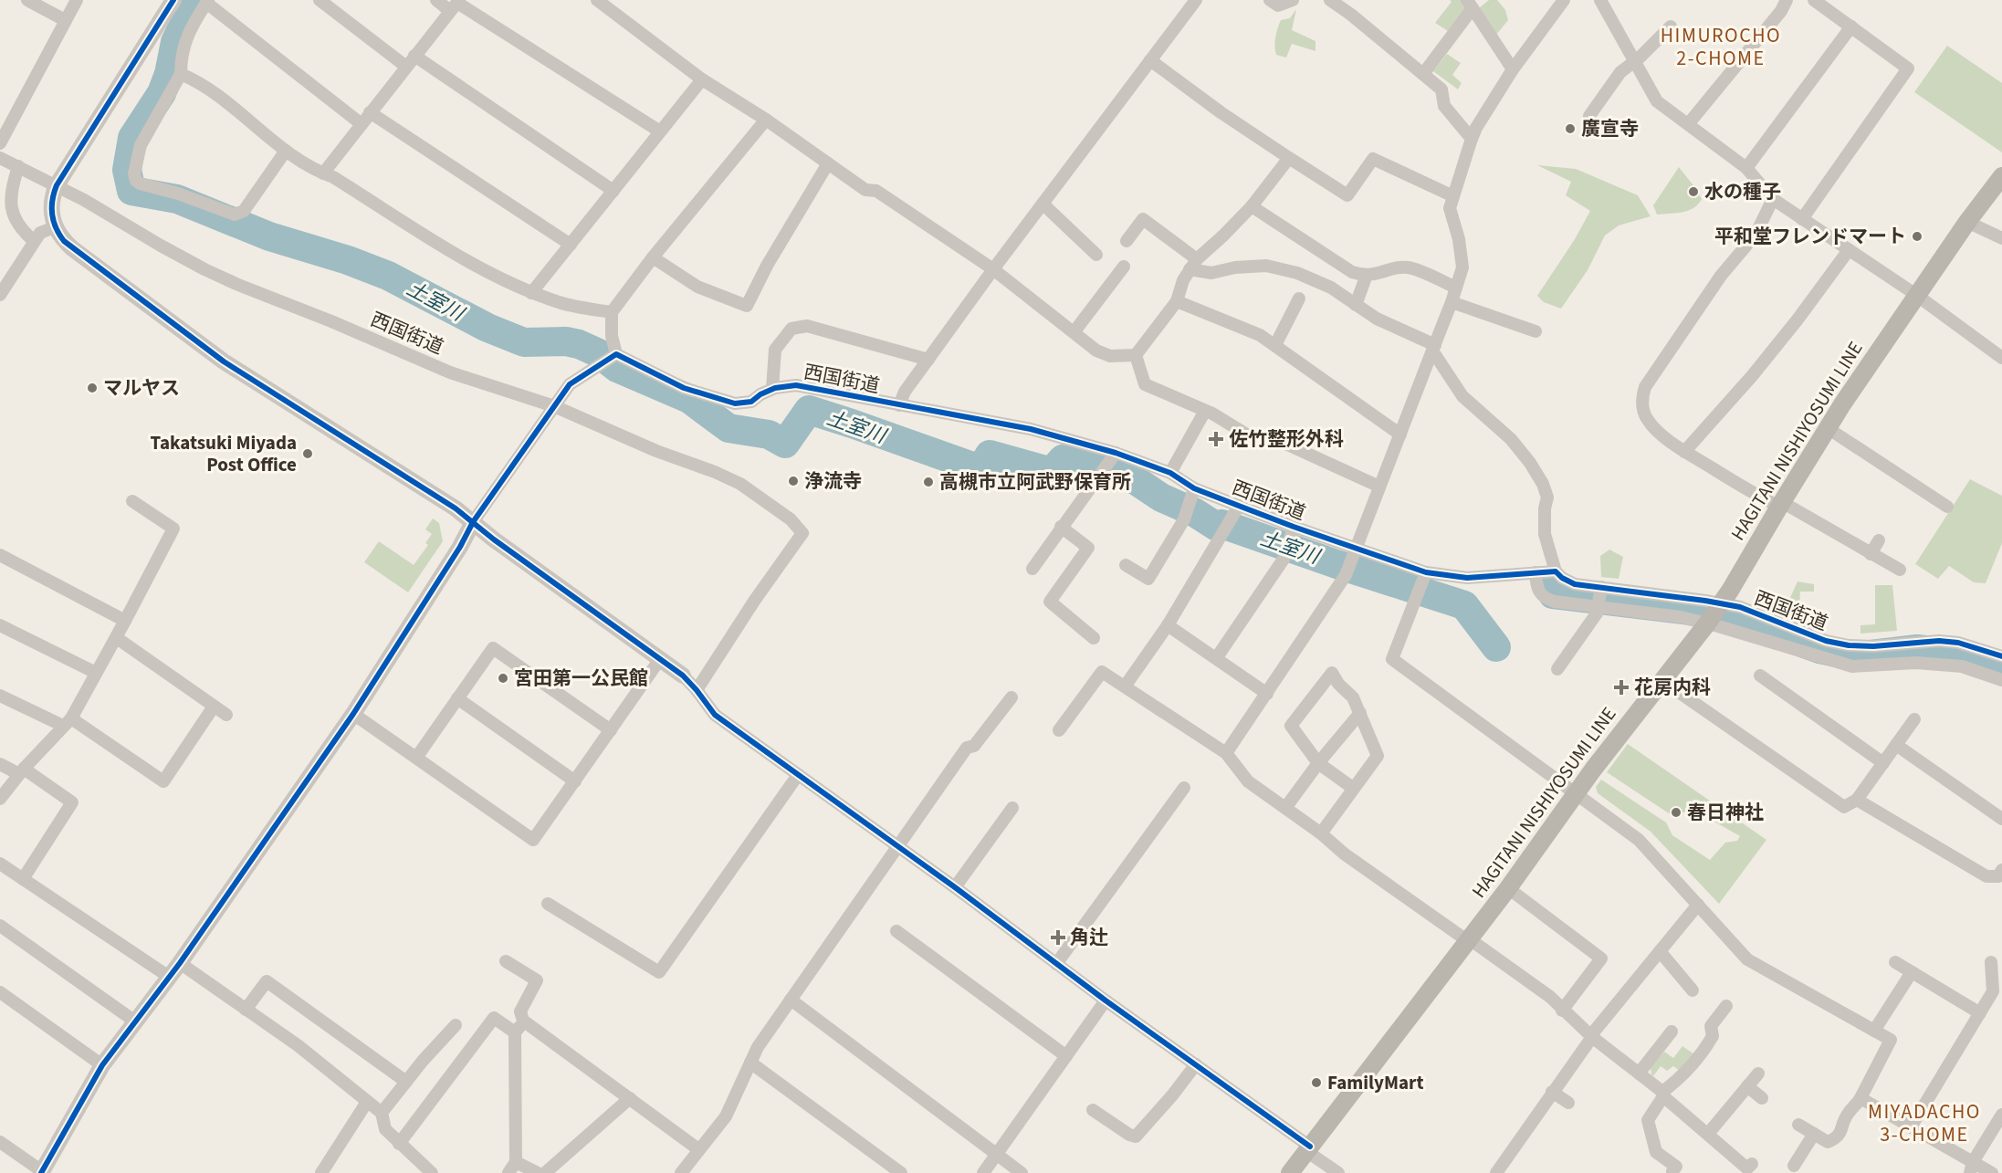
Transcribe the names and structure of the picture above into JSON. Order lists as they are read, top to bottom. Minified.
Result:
{"streets":{"main road":["HAGITANI NISHIYOSUMI LINE"],"street":["西国街道"]},"crossings":[["西国街道","HAGITANI NISHIYOSUMI LINE"]],"districts":["HIMUROCHO 2-CHOME","MIYADACHO 3-CHOME"],"water":["土室川"],"places":{"other":["廣宣寺","水の種子","平和堂フレンドマート","マルヤス","Takatsuki Miyada Post Office","浄流寺","高槻市立阿武野保育所","宮田第一公民館","春日神社","FamilyMart"],"health":["佐竹整形外科","花房内科","角辻"]}}
